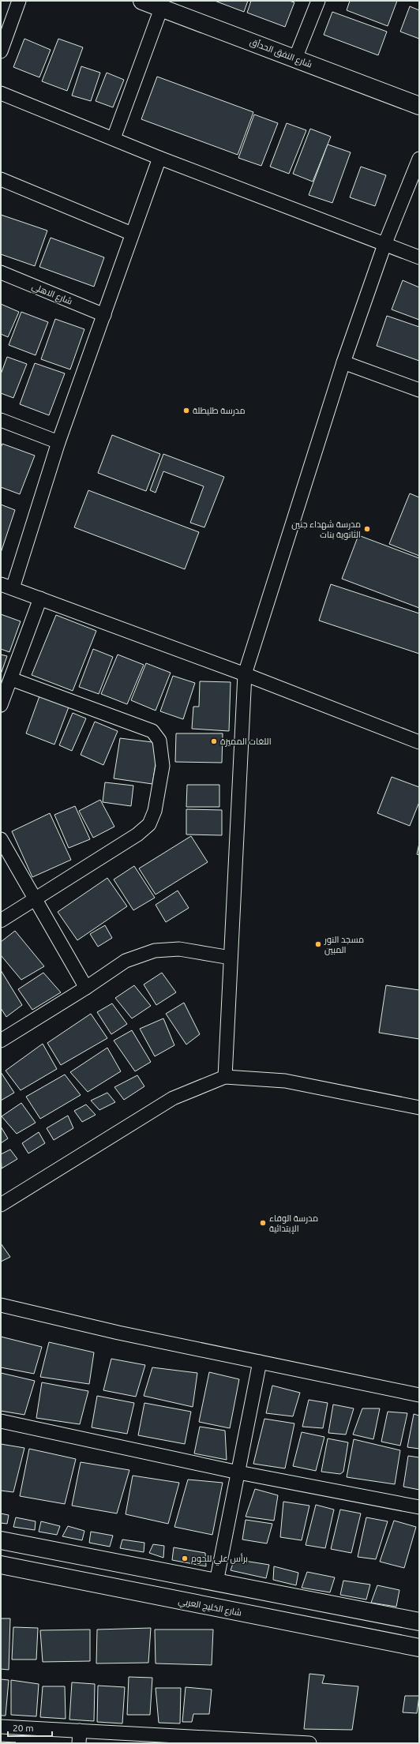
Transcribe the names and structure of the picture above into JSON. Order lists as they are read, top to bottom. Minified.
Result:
{"streets":{"main road":["شارع النفق الحدأق","شارع الخليج العربي"],"street":["شارع الاهلي"]},"places":["مدرسة طليطلة","مدرسة شهداء جنين الثانوية بنات","اللغات المميزة","مسجد النور المبين","مدرسة الوفاء الإبتدائية","برأس علي للحوم"],"scale_bar":"20 m"}
